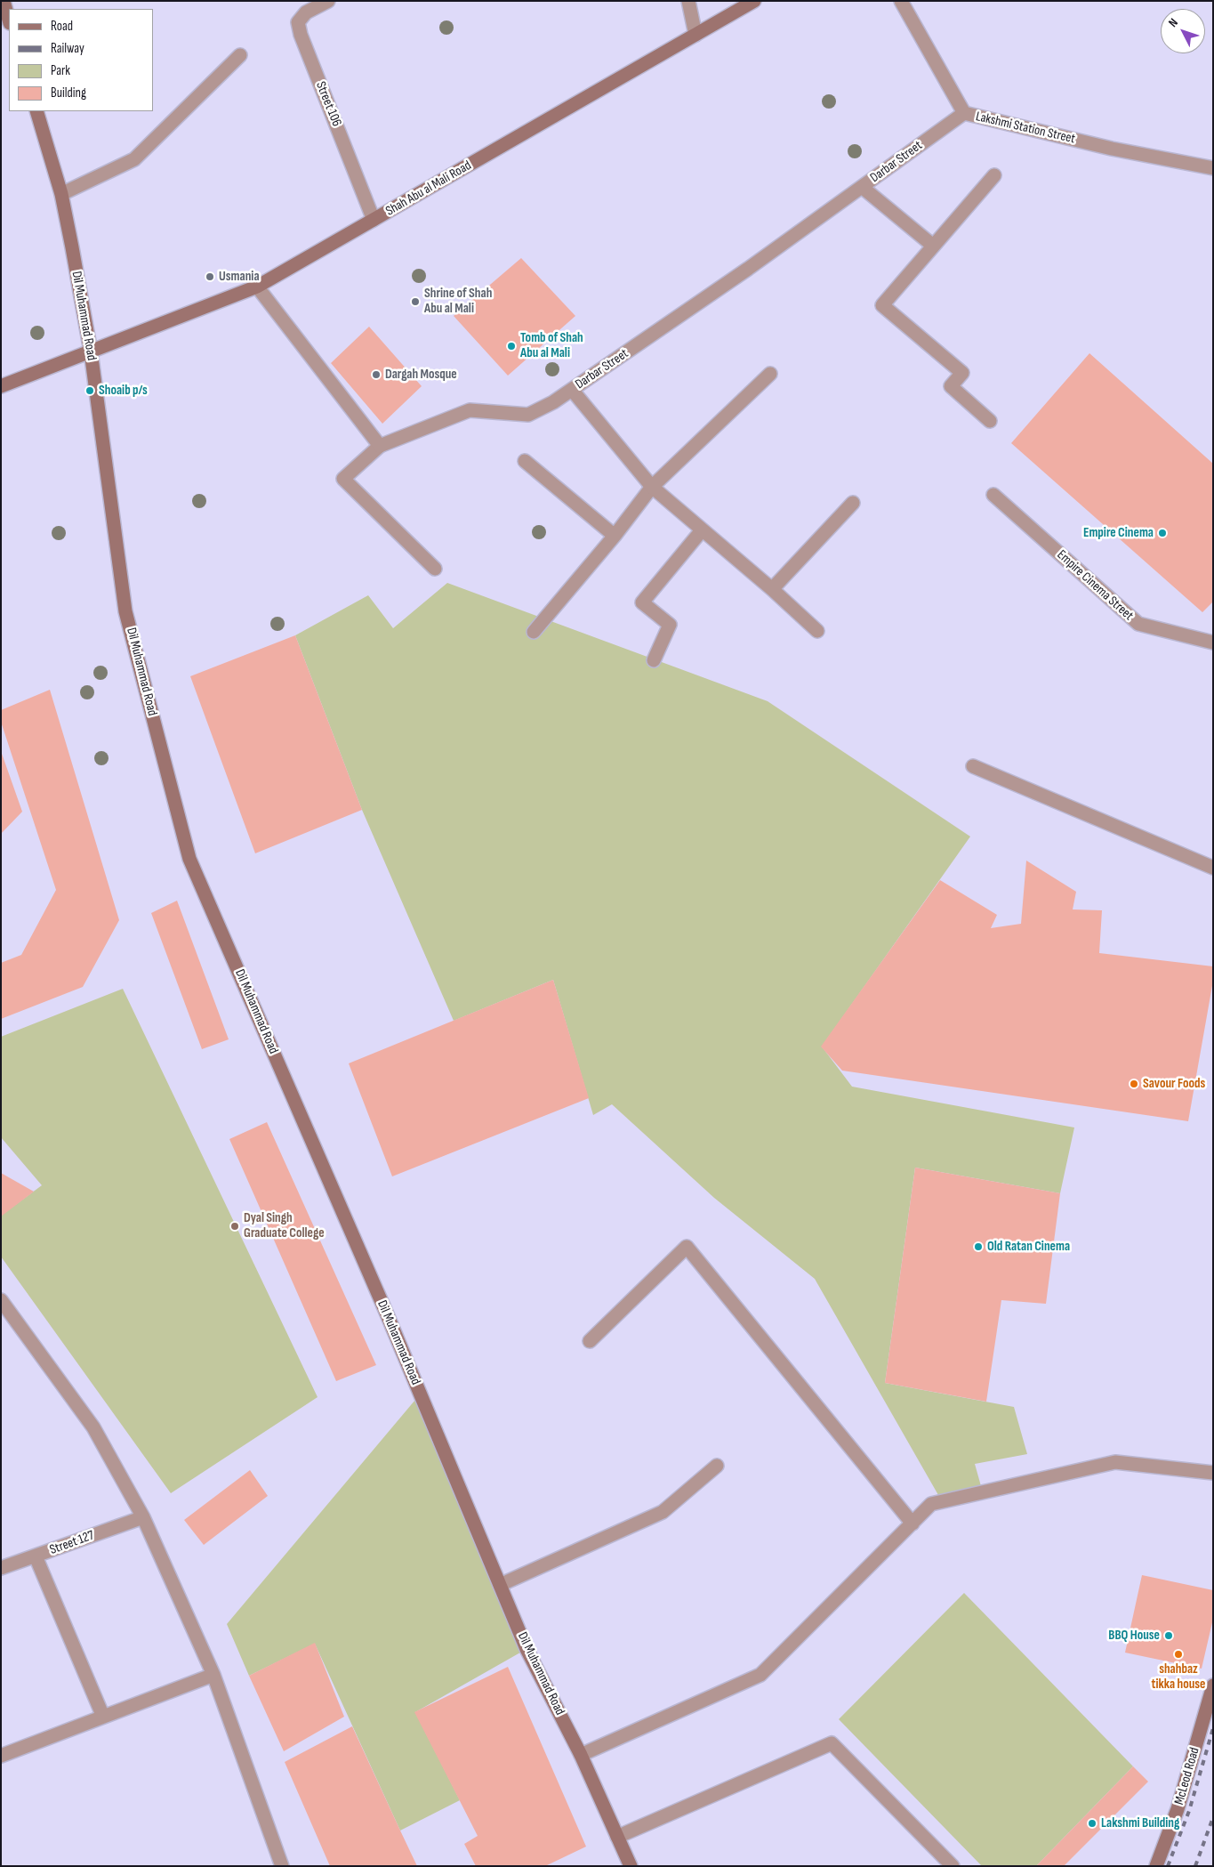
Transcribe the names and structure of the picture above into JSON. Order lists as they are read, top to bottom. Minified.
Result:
{"streets":{"street":["Street 106","Lakshmi Station Street","Darbar Street","Shah Abu al Mali Road","Dil Muhammad Road","Empire Cinema Street","Street 127","McLeod Road"]},"crossings":[["Street 106","Shah Abu al Mali Road"],["Lakshmi Station Street","Darbar Street"],["Shah Abu al Mali Road","Dil Muhammad Road"]],"places":["Usmania","Shrine of Shah Abu al Mali","Tomb of Shah Abu al Mali","Dargah Mosque","Shoaib p/s","Empire Cinema","Savour Foods","Dyal Singh Graduate College","Old Ratan Cinema","BBQ House","shahbaz tikka house","Lakshmi Building"],"legend":["Road","Railway","Park","Building"],"north":"top left"}
